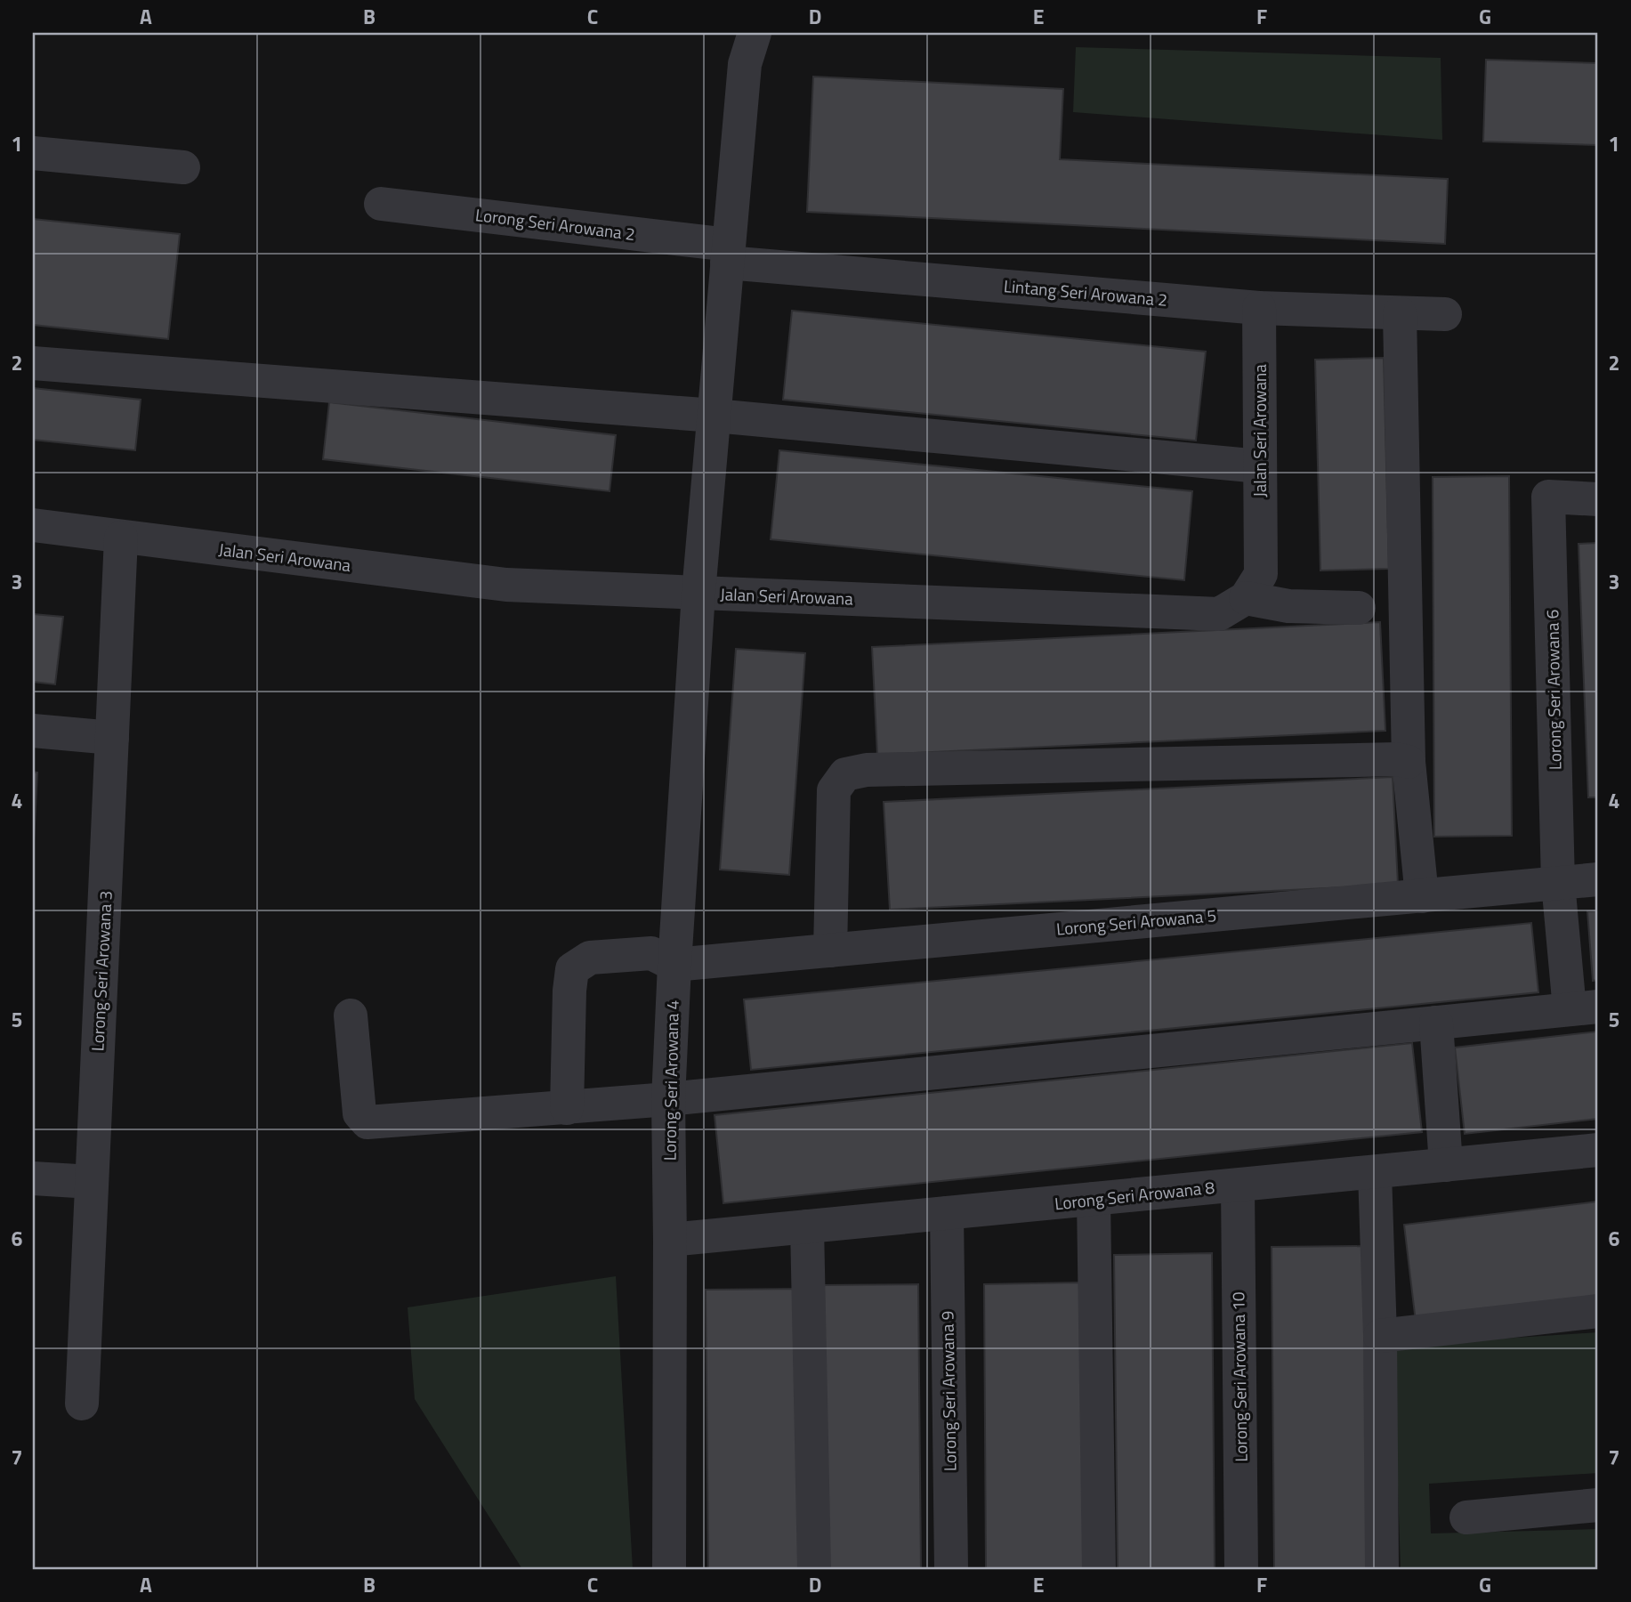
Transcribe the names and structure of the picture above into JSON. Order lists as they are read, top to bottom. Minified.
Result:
{"streets":{"street":["Lorong Seri Arowana 2","Lintang Seri Arowana 2","Jalan Seri Arowana","Lorong Seri Arowana 6","Lorong Seri Arowana 5","Lorong Seri Arowana 3","Lorong Seri Arowana 4","Lorong Seri Arowana 8","Lorong Seri Arowana 10","Lorong Seri Arowana 9"]},"crossings":[["Lorong Seri Arowana 2","Lintang Seri Arowana 2"],["Lorong Seri Arowana 2","Lorong Seri Arowana 4"],["Lintang Seri Arowana 2","Jalan Seri Arowana"],["Lintang Seri Arowana 2","Lorong Seri Arowana 4"],["Jalan Seri Arowana","Lorong Seri Arowana 3"],["Jalan Seri Arowana","Lorong Seri Arowana 4"],["Lorong Seri Arowana 6","Lorong Seri Arowana 5"],["Lorong Seri Arowana 5","Lorong Seri Arowana 4"],["Lorong Seri Arowana 4","Lorong Seri Arowana 8"],["Lorong Seri Arowana 8","Lorong Seri Arowana 10"],["Lorong Seri Arowana 8","Lorong Seri Arowana 9"]],"grid":{"columns":["A","B","C","D","E","F","G"],"rows":["1","2","3","4","5","6","7"]}}
